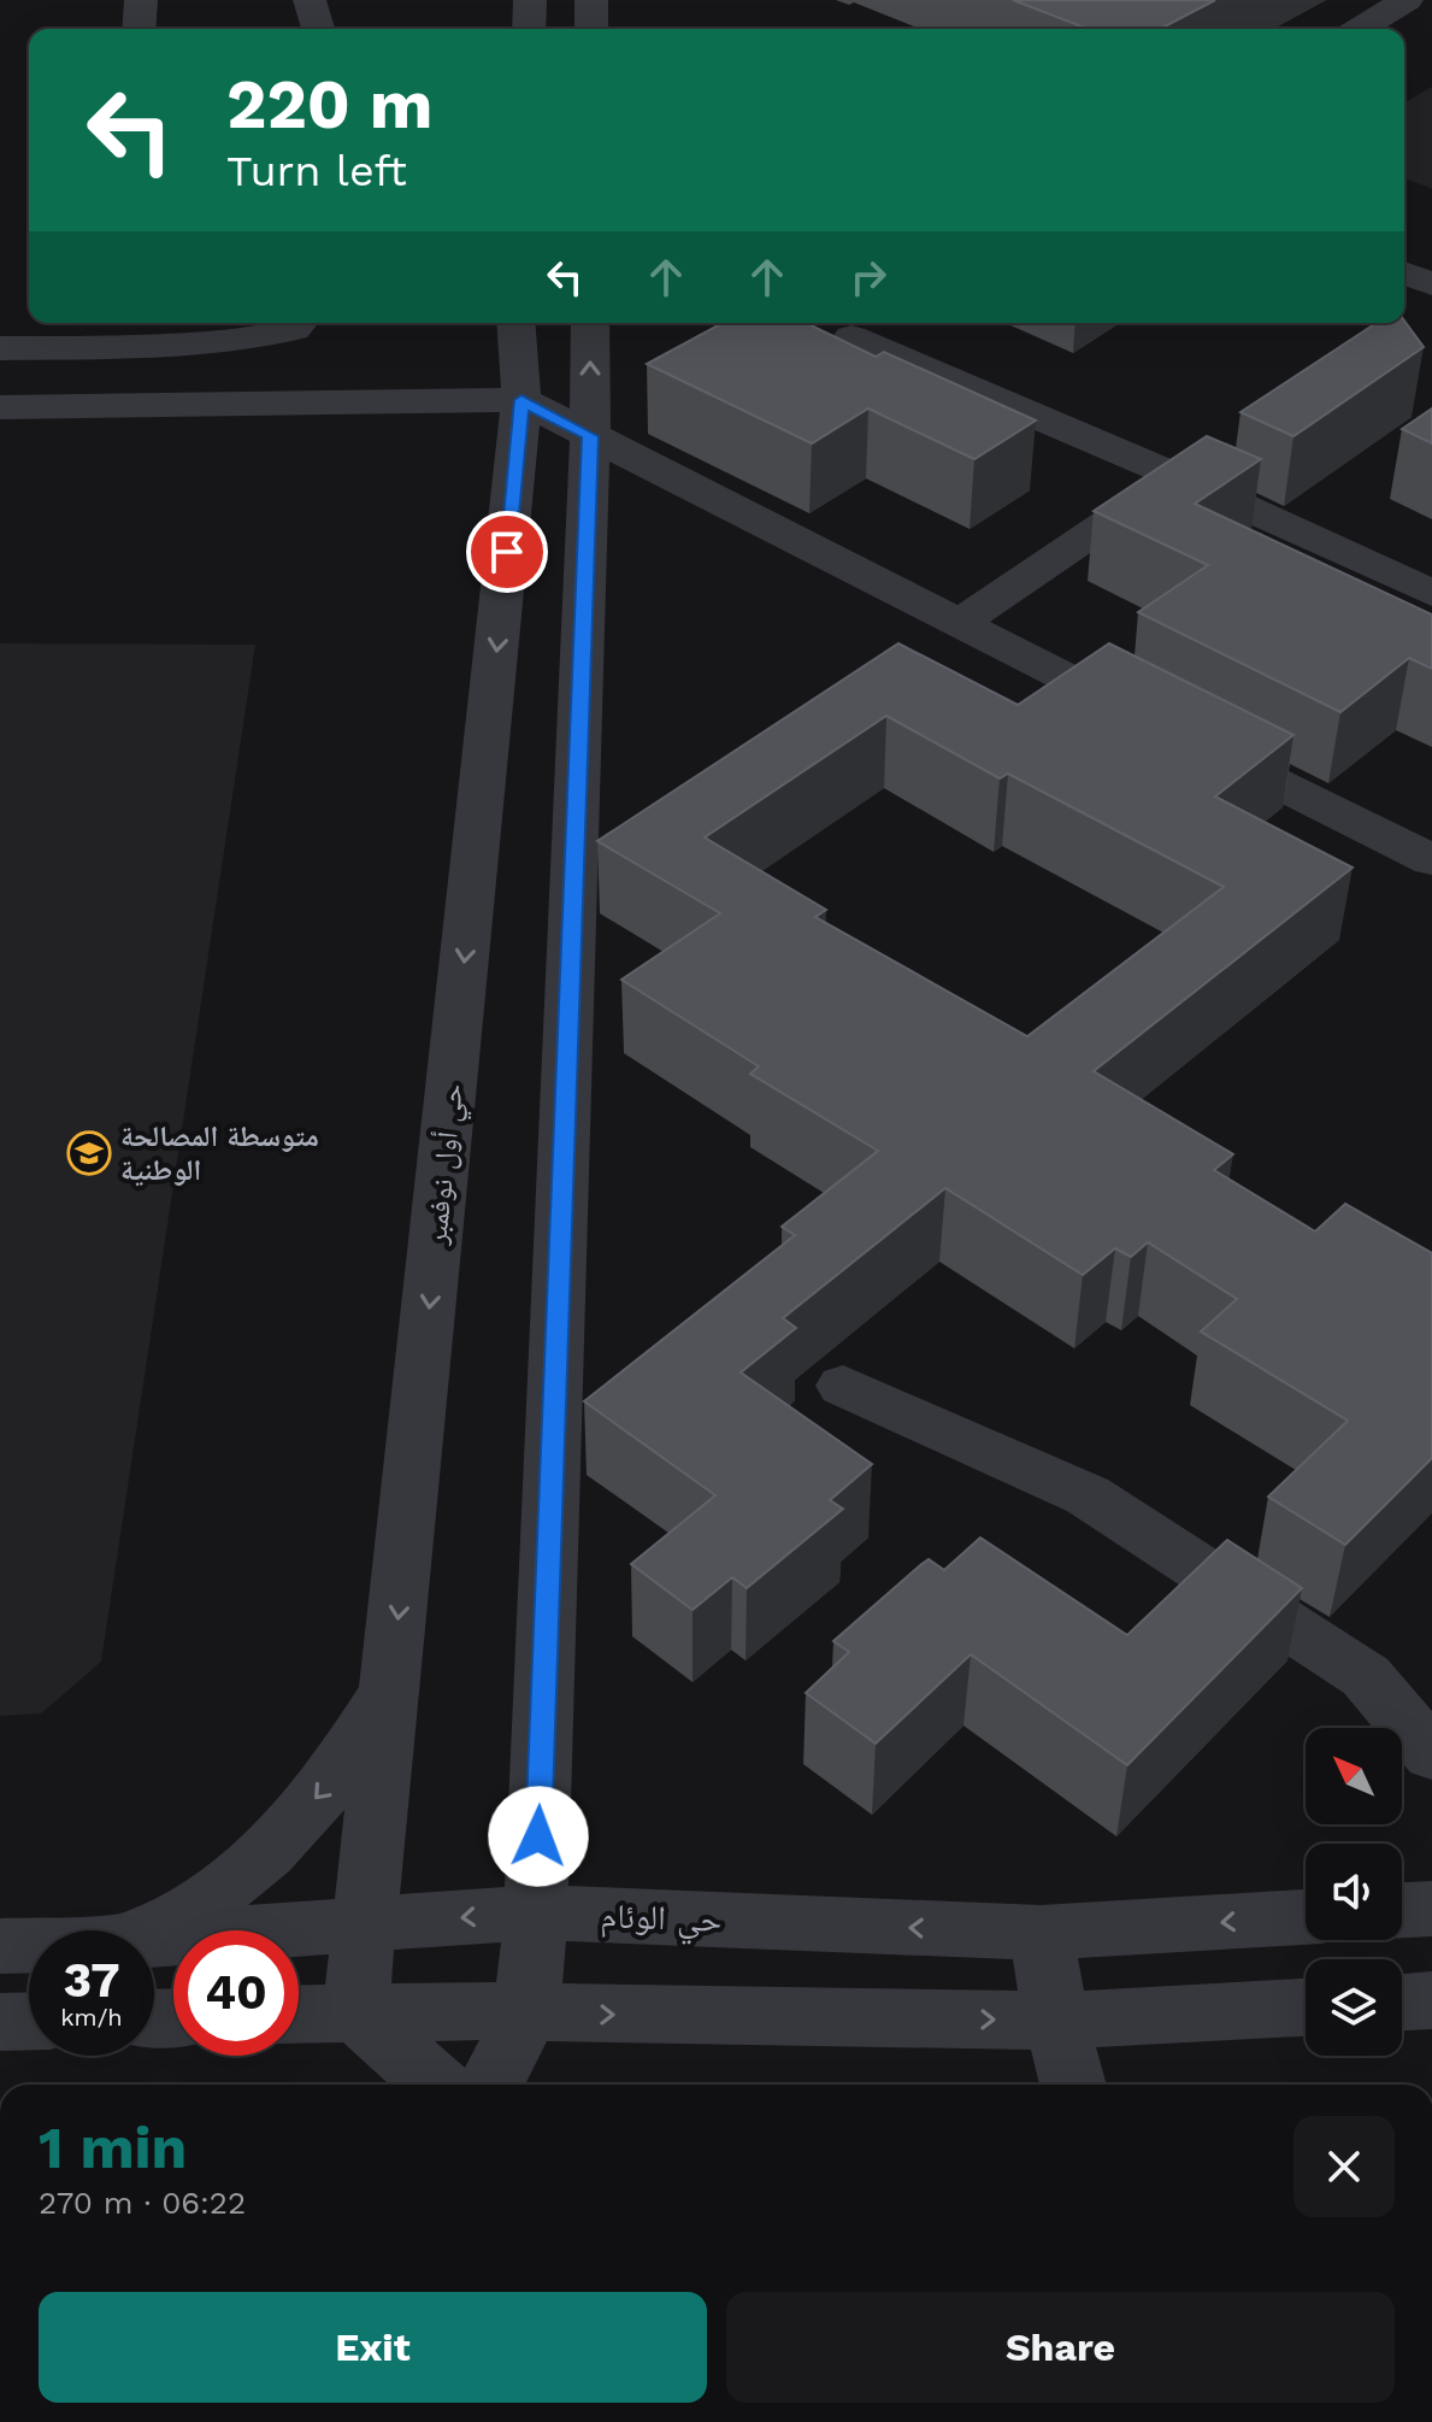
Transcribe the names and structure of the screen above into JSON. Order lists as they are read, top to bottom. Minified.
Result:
{"streets":{"street":["حي أول نوفمبر","حي الوئام"]},"crossings":[["حي أول نوفمبر","حي الوئام"]],"places":{"school or university":["متوسطة المصالحة الوطنية"]},"north":"top left","page":{"turn":["220 m","Turn left"],"speed":"37 km/h","limit":"40","heading":["1 min","270 m · 06:22"],"buttons":["Exit","Share"]}}
